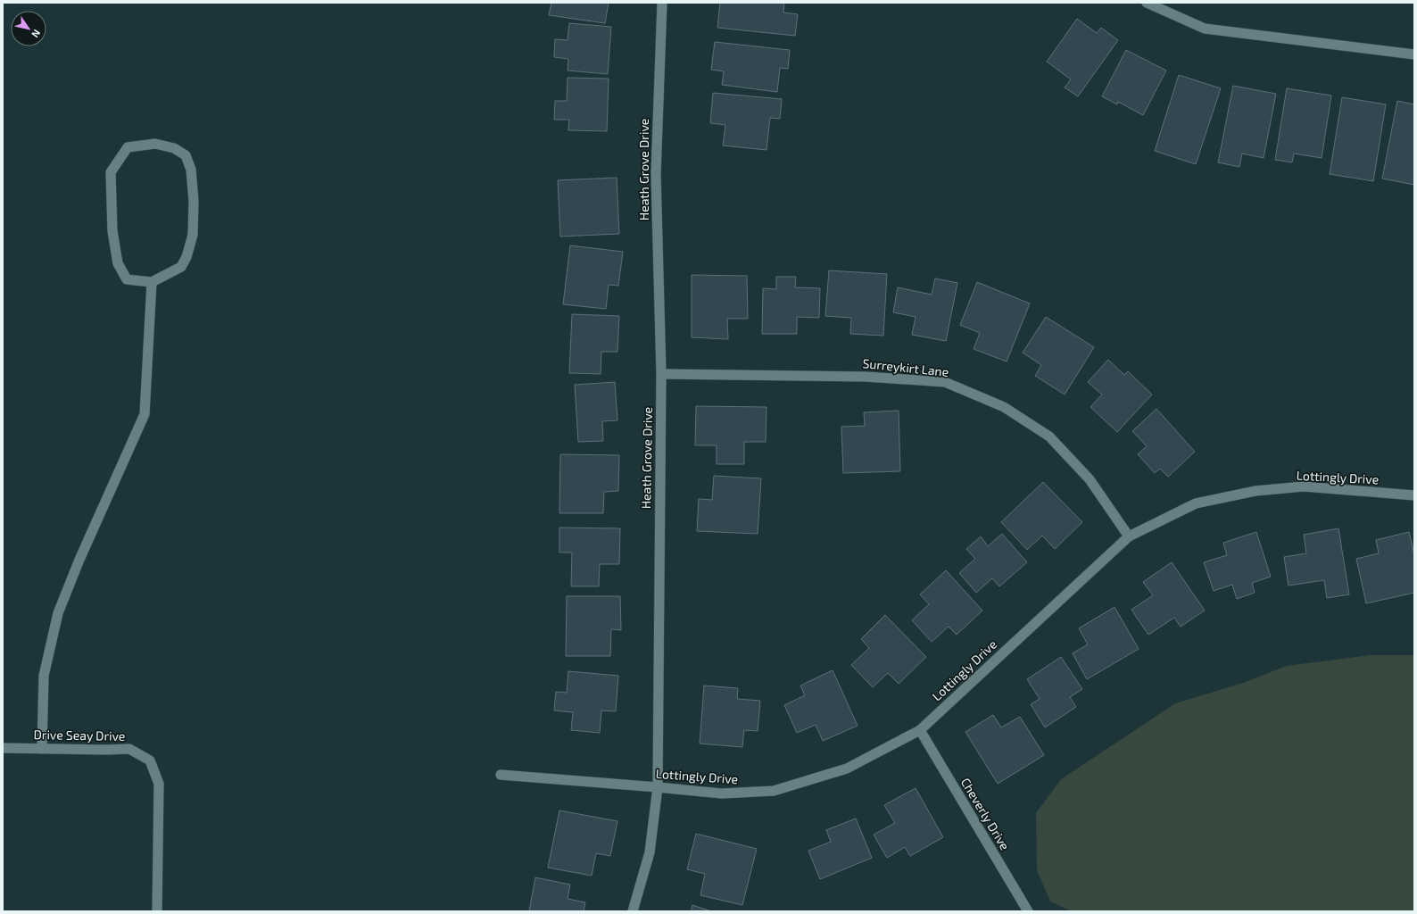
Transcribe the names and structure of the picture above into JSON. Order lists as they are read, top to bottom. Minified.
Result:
{"streets":{"street":["Heath Grove Drive","Surreykirt Lane","Lottingly Drive","Drive Seay Drive","Cheverly Drive"]},"crossings":[["Heath Grove Drive","Surreykirt Lane"],["Heath Grove Drive","Lottingly Drive"],["Surreykirt Lane","Lottingly Drive"],["Lottingly Drive","Cheverly Drive"]],"north":"bottom right"}
